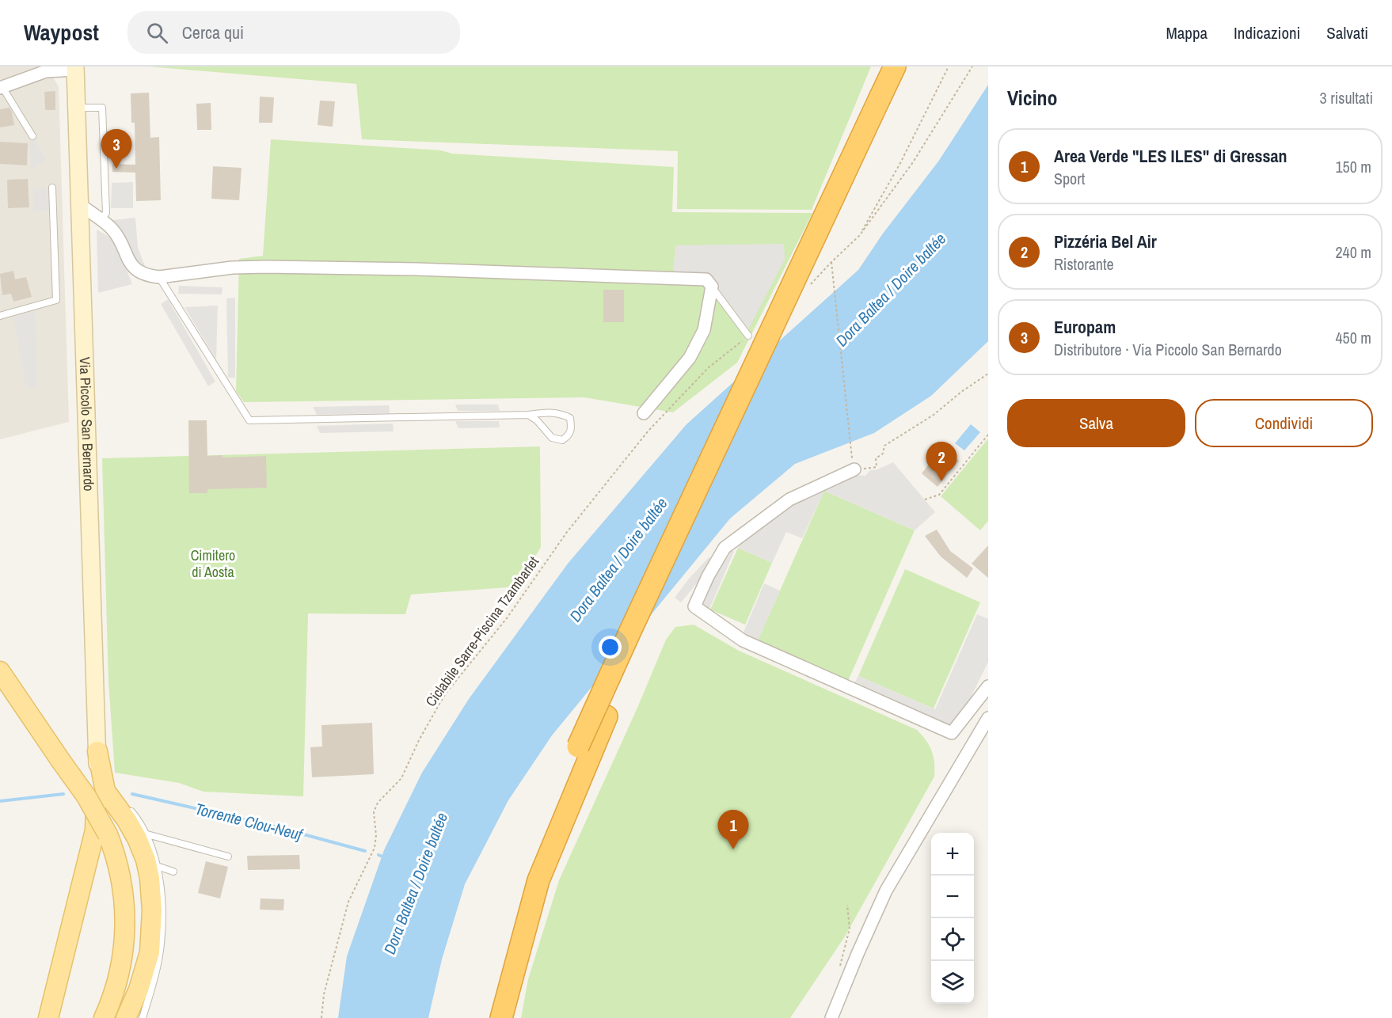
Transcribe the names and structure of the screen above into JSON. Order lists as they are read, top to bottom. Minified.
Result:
{"streets":{"street":["Via Piccolo San Bernardo"],"path":["Ciclabile Sarre-Piscina Tzambarlet"]},"water":["Dora Baltea / Doire baltée","Torrente Clou-Neuf"],"parks":["Cimitero di Aosta"],"page":{"header":"Waypost","search":"Cerca qui","nav":["Mappa","Indicazioni","Salvati"],"heading":["Vicino","3 risultati"],"list":[{"mark":"1","name":"Area Verde \"LES ILES\" di Gressan","note":"Sport","value":"150 m"},{"mark":"2","name":"Pizzéria Bel Air","note":"Ristorante","value":"240 m"},{"mark":"3","name":"Europam","note":"Distributore · Via Piccolo San Bernardo","value":"450 m"}],"pins":["3","2","1"],"buttons":["Salva","Condividi"],"map_buttons":["+","−"]}}
